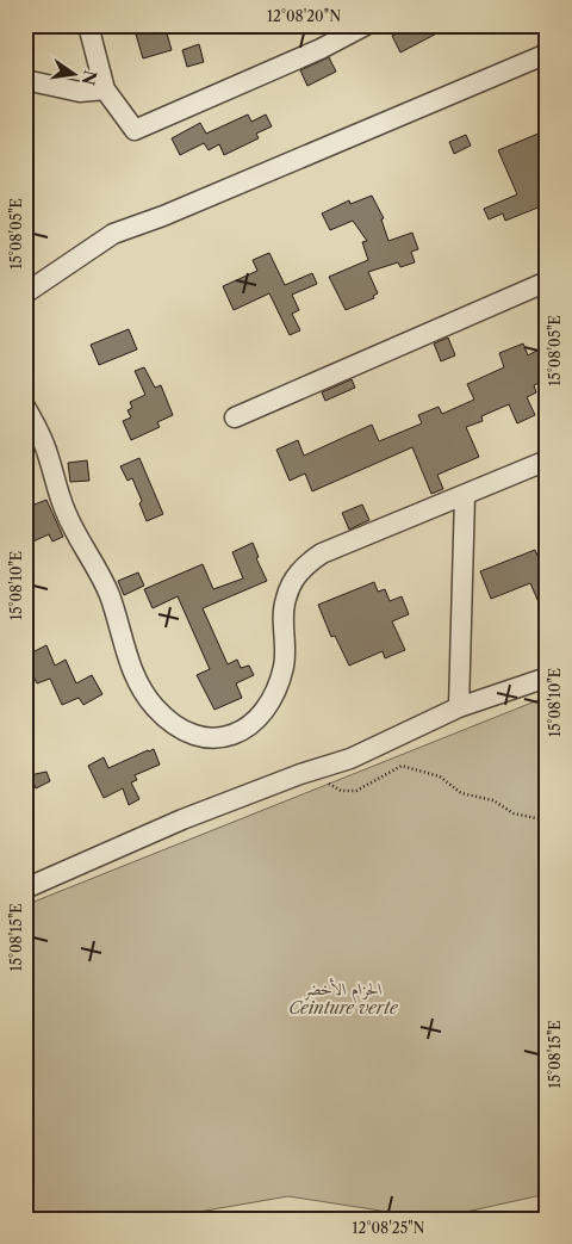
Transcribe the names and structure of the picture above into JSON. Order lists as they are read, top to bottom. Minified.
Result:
{"parks":["الحزام الأخضر Ceinture verte"],"north":"right","coordinates":["12°08'20\"N","15°08'05\"E","15°08'10\"E","15°08'15\"E","12°08'25\"N"]}
